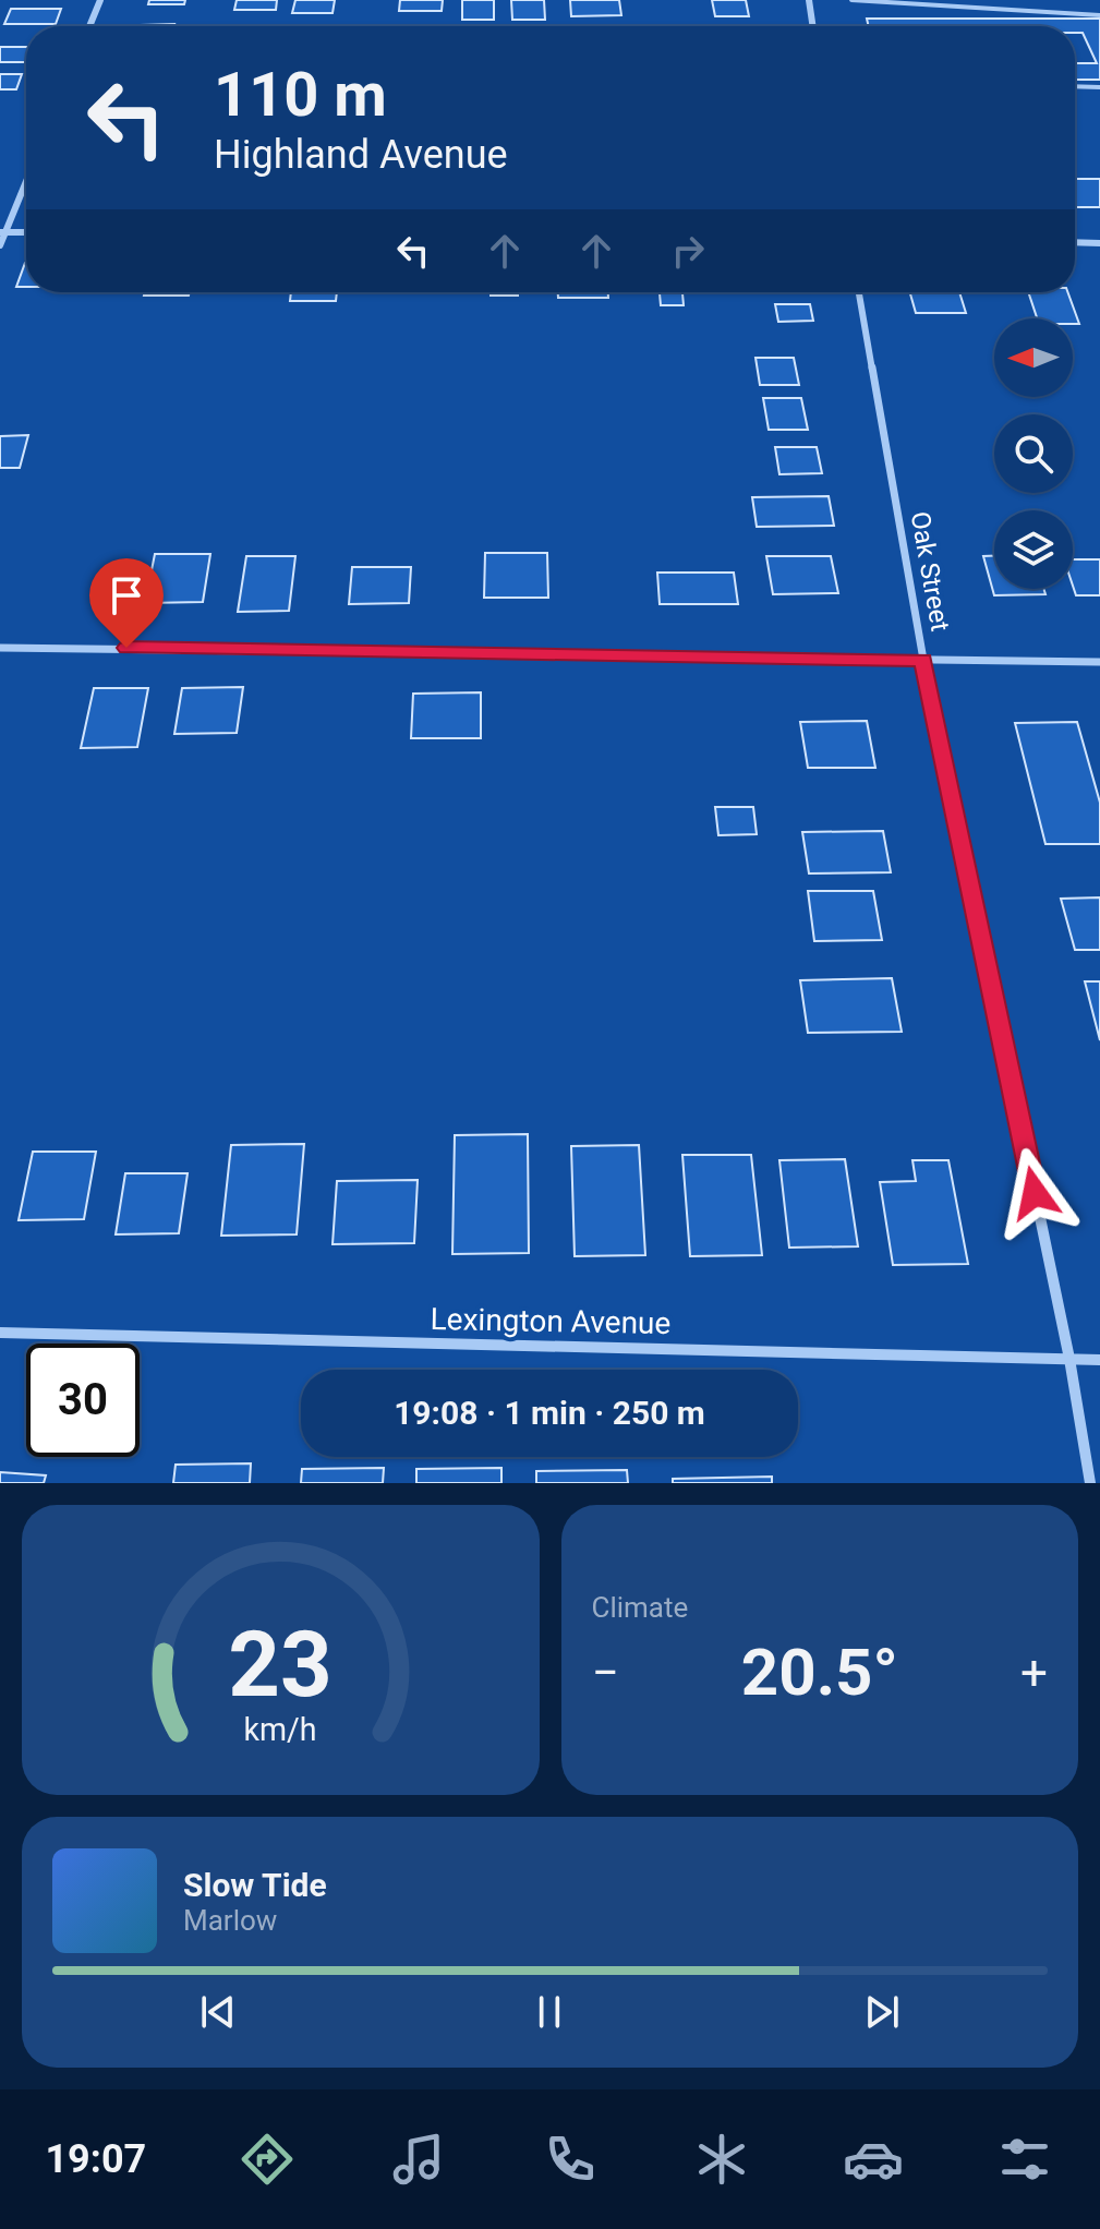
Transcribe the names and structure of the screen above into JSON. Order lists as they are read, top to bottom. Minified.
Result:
{"streets":{"street":["Oak Street","Lexington Avenue"]},"crossings":[["Oak Street","Lexington Avenue"]],"north":"left","page":{"turn":["110 m","Highland Avenue"],"limit":"30","trip":"19:08 · 1 min · 250 m","tile":"Climate","heat":["−","20.5°","+"],"song":["Slow Tide","Marlow"],"tabs":"19:07","gauge":["23","km/h"]}}
